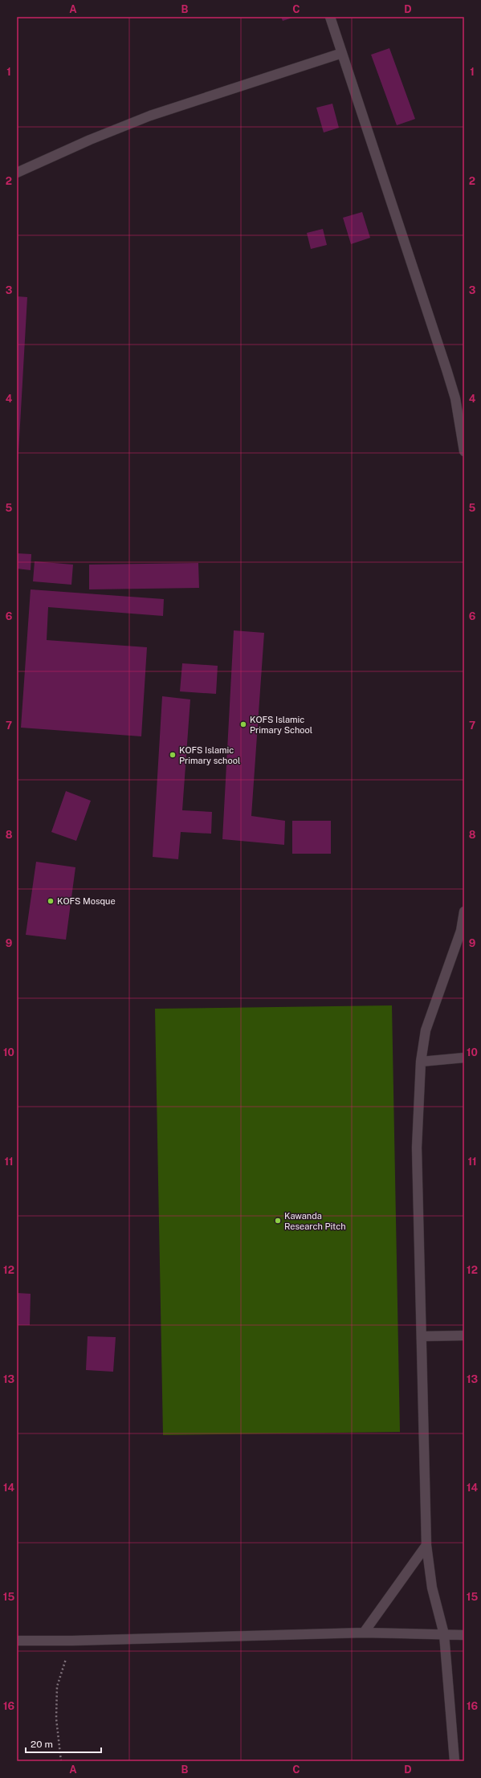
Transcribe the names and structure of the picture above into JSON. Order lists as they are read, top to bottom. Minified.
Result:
{"places":["KOFS Islamic Primary School","KOFS Islamic Primary school","KOFS Mosque","Kawanda Research Pitch"],"scale_bar":"20 m","grid":{"columns":["A","B","C","D"],"rows":["1","2","3","4","5","6","7","8","9","10","11","12","13","14","15","16"]}}
